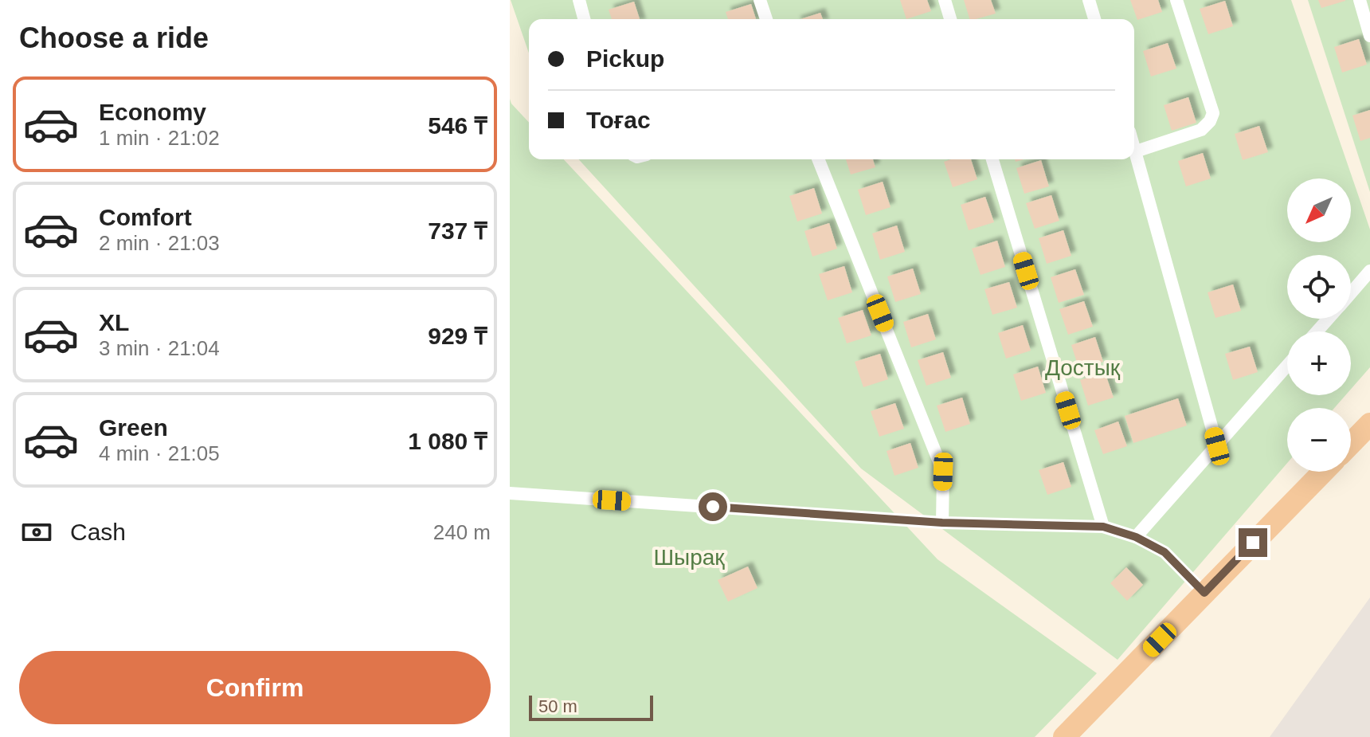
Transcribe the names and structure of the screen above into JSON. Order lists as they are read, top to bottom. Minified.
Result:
{"parks":["Достық","Шырақ"],"scale_bar":"50 m","north":"bottom left","page":{"heading":"Choose a ride","banner":["Pickup","Тоғас"],"list":[{"name":"Economy","note":"1 min · 21:02","value":"546 ₸"},{"name":"Comfort","note":"2 min · 21:03","value":"737 ₸"},{"name":"XL","note":"3 min · 21:04","value":"929 ₸"},{"name":"Green","note":"4 min · 21:05","value":"1 080 ₸"}],"map_buttons":["+","−"],"pay":["Cash","240 m"],"buttons":"Confirm","scale":"50 m"}}
